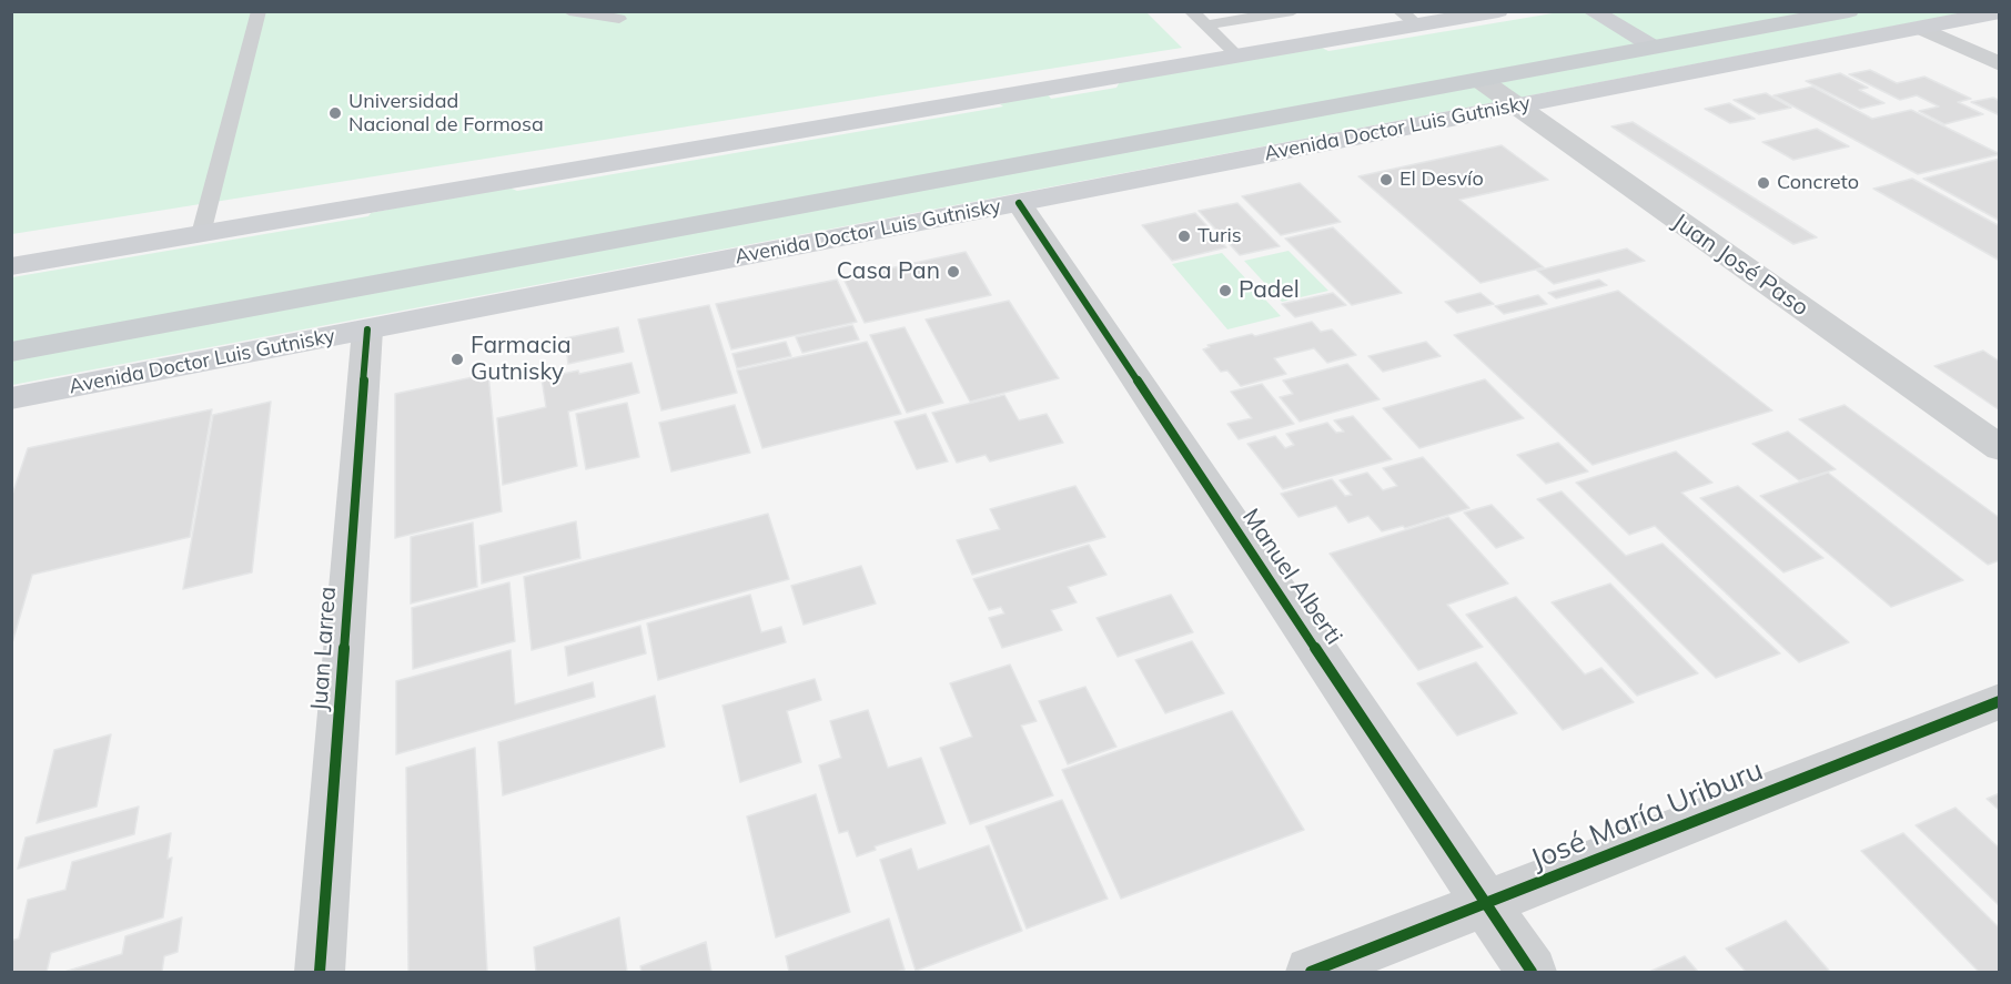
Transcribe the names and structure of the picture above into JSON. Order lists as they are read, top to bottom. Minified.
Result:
{"streets":{"main road":["Avenida Doctor Luis Gutnisky"],"street":["Juan José Paso","Manuel Alberti","Juan Larrea","José María Uriburu"]},"crossings":[["Avenida Doctor Luis Gutnisky","Juan José Paso"],["Avenida Doctor Luis Gutnisky","Manuel Alberti"],["Avenida Doctor Luis Gutnisky","Juan Larrea"],["Manuel Alberti","José María Uriburu"]],"places":["Universidad Nacional de Formosa","El Desvío","Concreto","Turis","Casa Pan","Padel","Farmacia Gutnisky"]}
